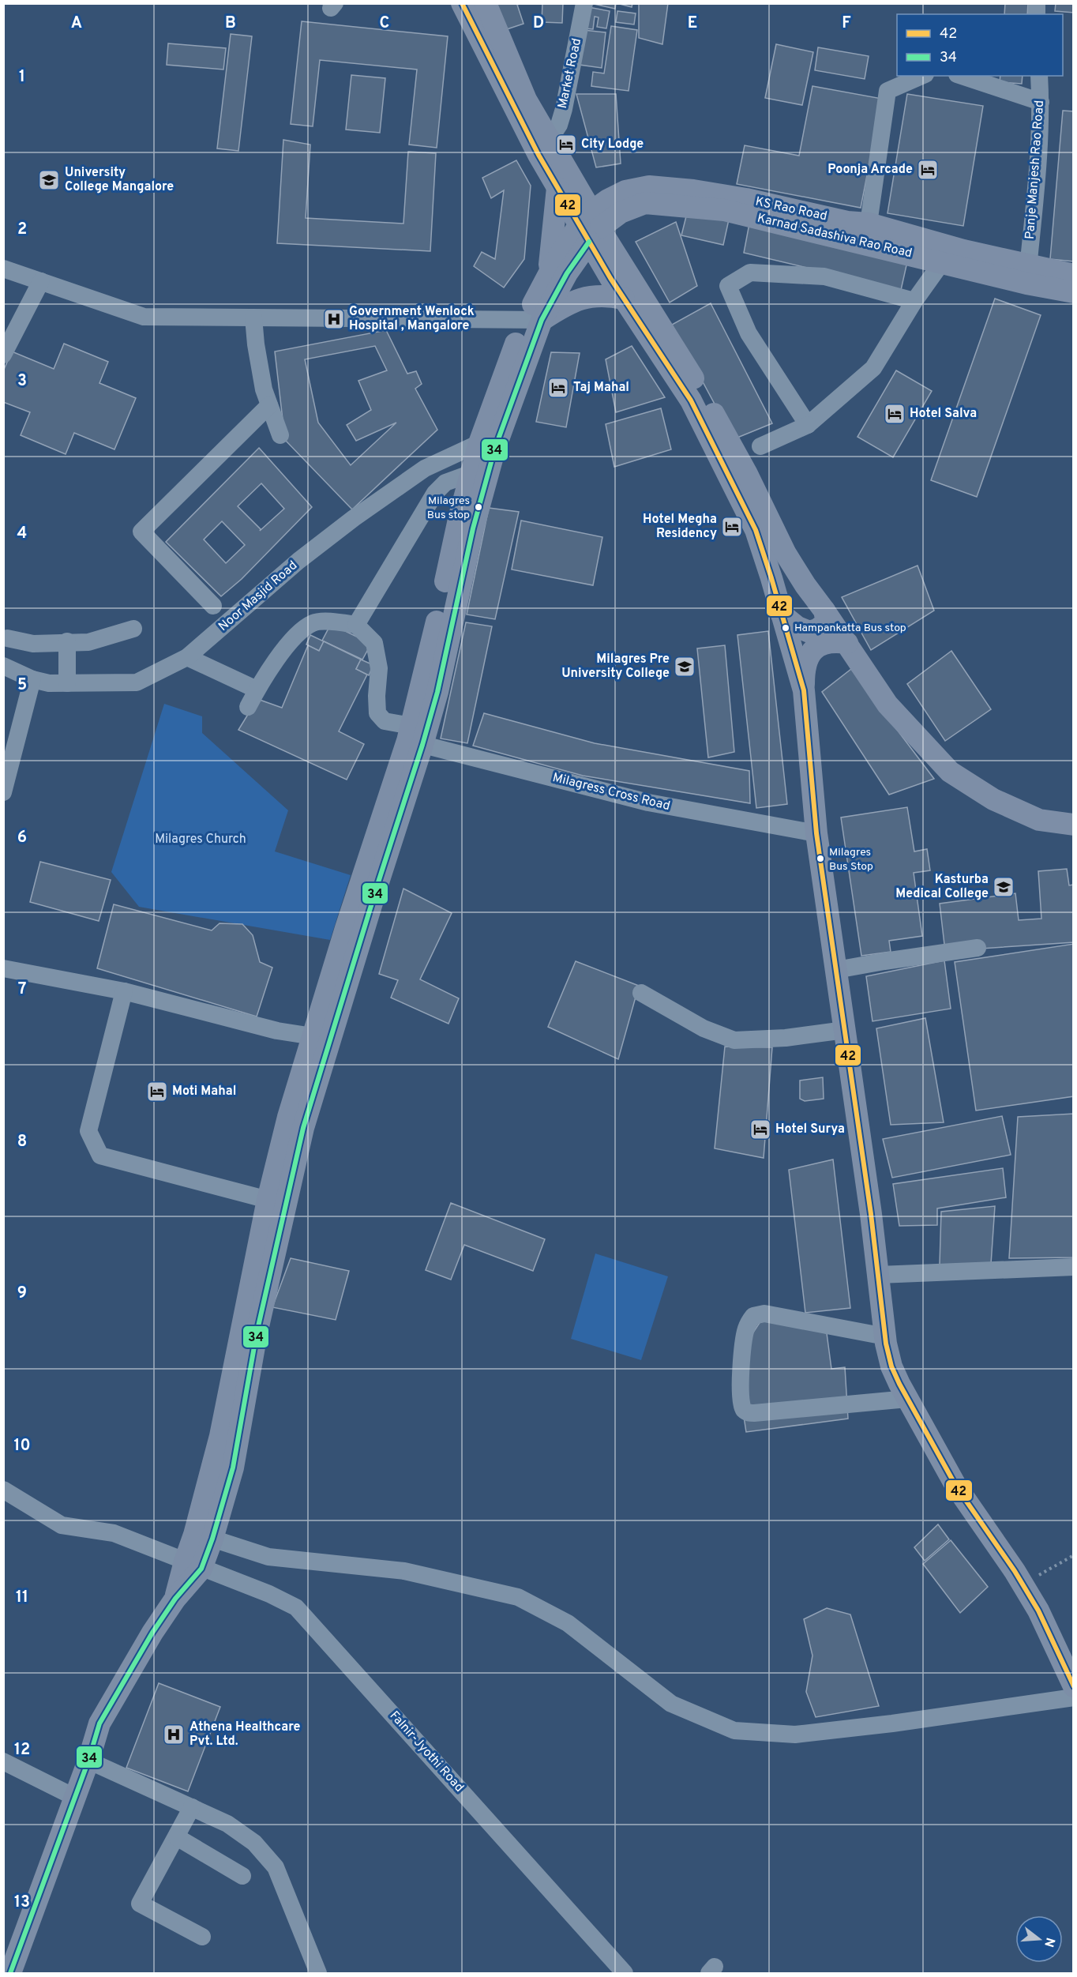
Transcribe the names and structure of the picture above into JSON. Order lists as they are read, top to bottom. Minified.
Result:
{"streets":{"main road":["KS Rao Road","Karnad Sadashiva Rao Road"],"street":["Market Road","Panje Manjesh Rao Road","Noor Masjid Road","Milagress Cross Road","Falnir-Jyothi Road"]},"crossings":[["Panje Manjesh Rao Road","Karnad Sadashiva Rao Road"],["KS Rao Road","Karnad Sadashiva Rao Road"]],"parks":["Milagres Church"],"places":{"hotel":["City Lodge","Poonja Arcade","Taj Mahal","Hotel Salva","Hotel Megha Residency","Moti Mahal","Hotel Surya"],"school or university":["University College Mangalore","Milagres Pre University College","Kasturba Medical College"],"hospital":["Government Wenlock Hospital , Mangalore","Athena Healthcare Pvt. Ltd."],"other":["Milagres Bus stop","Hampankatta Bus stop","Milagres Bus Stop"]},"lines":["transit line 42","transit line 34"],"legend":["42","34"],"north":"right","grid":{"columns":["A","B","C","D","E","F"],"rows":["1","2","3","4","5","6","7","8","9","10","11","12","13"]}}
